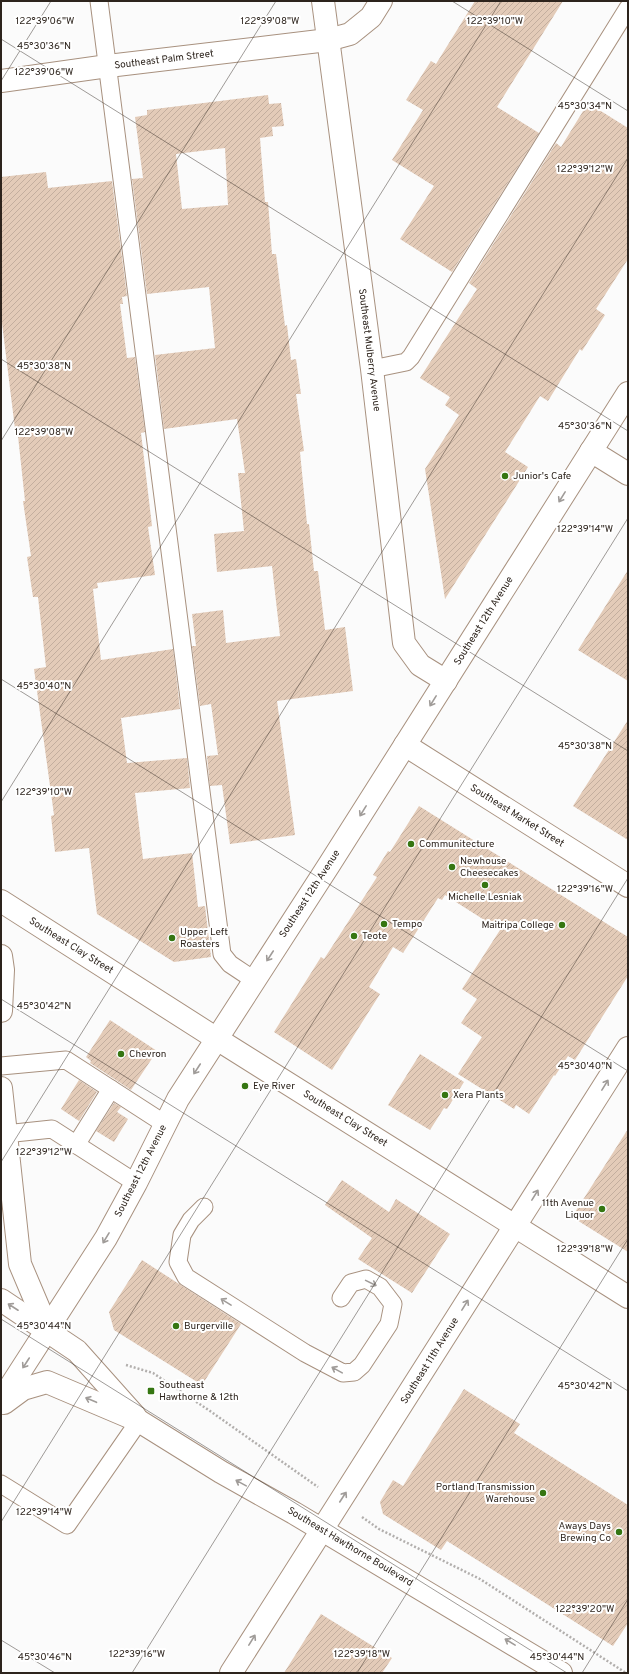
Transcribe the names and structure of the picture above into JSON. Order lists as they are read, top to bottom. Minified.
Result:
{"streets":{"main road":["Southeast Palm Street","Southeast Mulberry Avenue","Southeast 12th Avenue","Southeast Market Street","Southeast Clay Street","Southeast 11th Avenue","Southeast Hawthorne Boulevard"]},"crossings":[["Southeast Palm Street","Southeast Mulberry Avenue"],["Southeast Mulberry Avenue","Southeast 12th Avenue"],["Southeast 12th Avenue","Southeast Market Street"],["Southeast 12th Avenue","Southeast Clay Street"],["Southeast 12th Avenue","Southeast Hawthorne Boulevard"],["Southeast Clay Street","Southeast 11th Avenue"],["Southeast 11th Avenue","Southeast Hawthorne Boulevard"]],"one_way":["Southeast 12th Avenue","Southeast 11th Avenue","Southeast Hawthorne Boulevard"],"places":{"other":["Junior's Cafe","Communitecture","Newhouse Cheesecakes","Michelle Lesniak","Tempo","Maitripa College","Teote","Upper Left Roasters","Chevron","Eye River","Xera Plants","11th Avenue Liquor","Burgerville","Portland Transmission Warehouse","Aways Days Brewing Co"],"transit":["Southeast Hawthorne & 12th"]},"coordinates":["122°39'06\"W","122°39'08\"W","122°39'10\"W","45°30'36\"N","45°30'34\"N","122°39'12\"W","45°30'38\"N","122°39'14\"W","45°30'40\"N","122°39'16\"W","45°30'42\"N","122°39'18\"W","45°30'44\"N","122°39'20\"W","45°30'46\"N"]}
